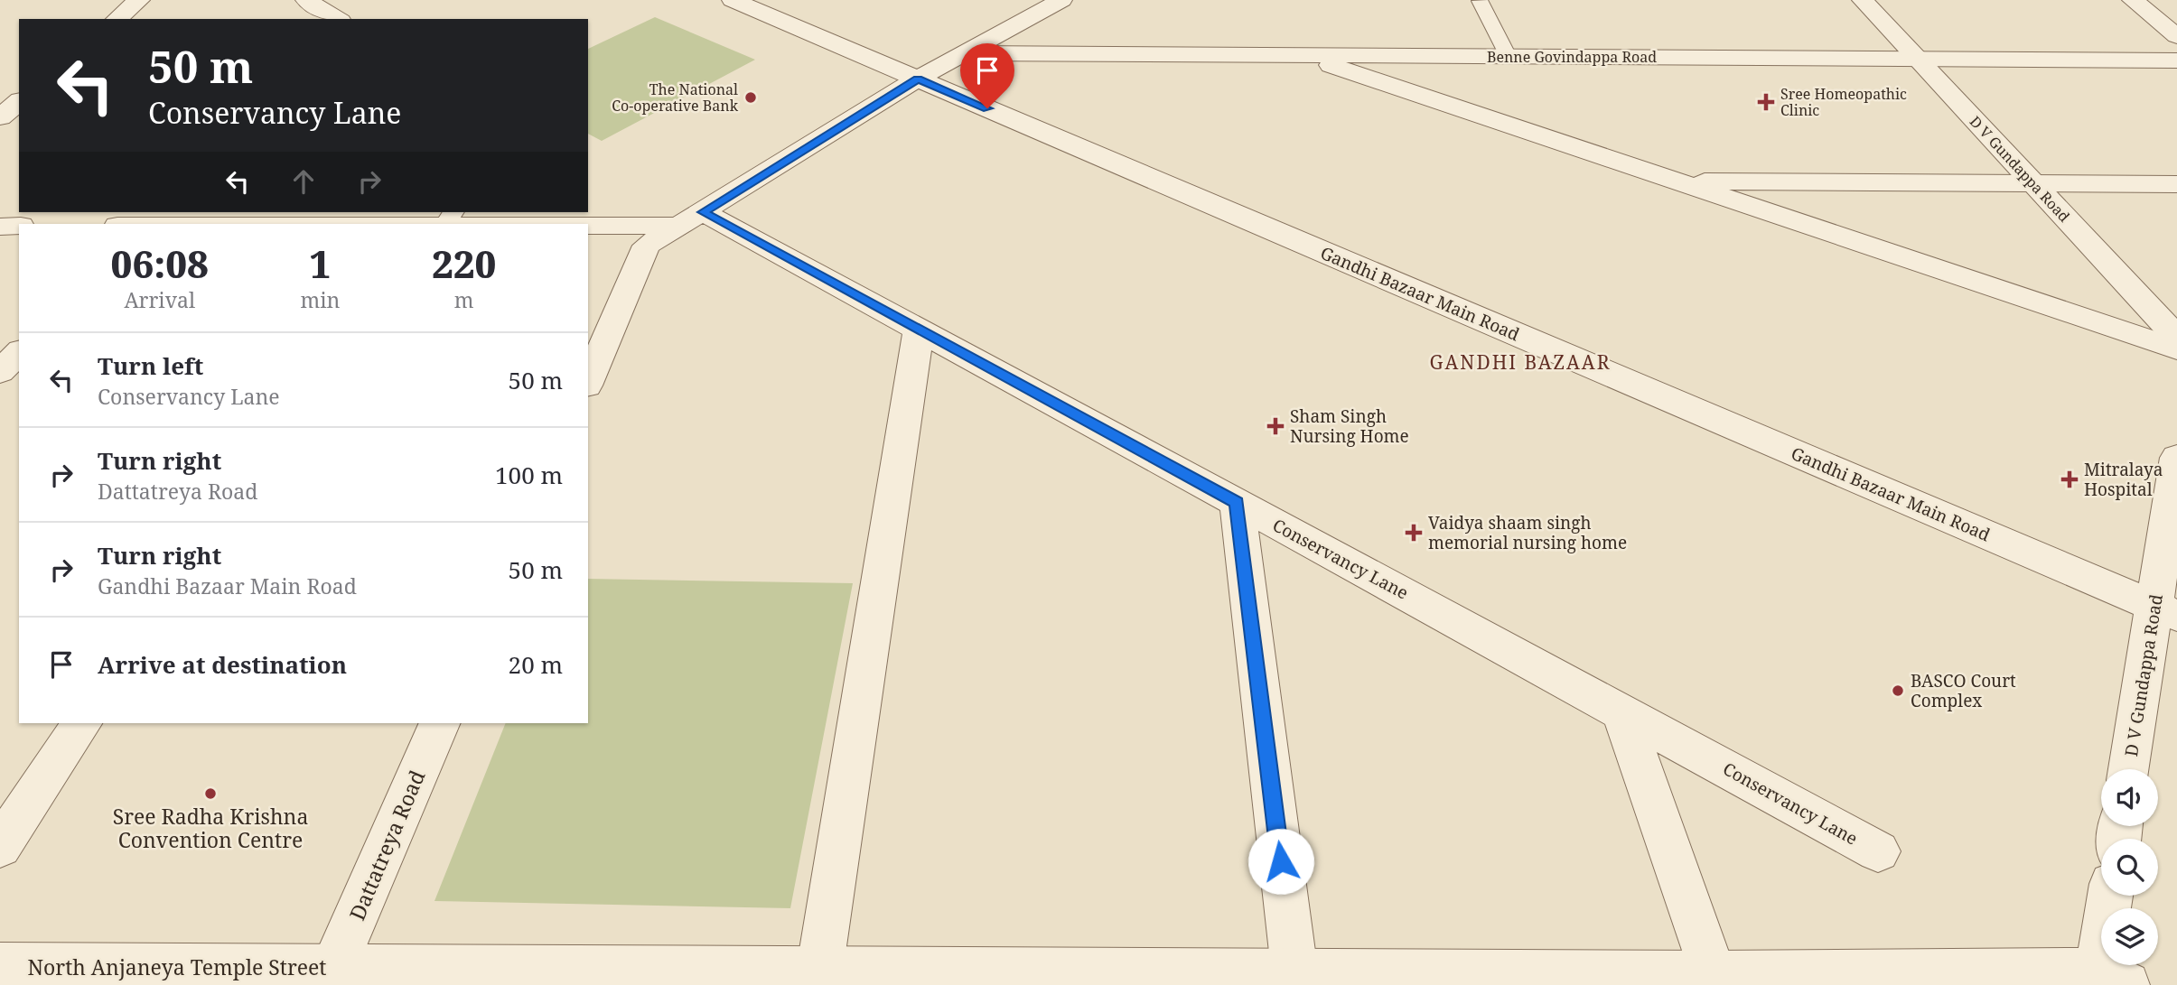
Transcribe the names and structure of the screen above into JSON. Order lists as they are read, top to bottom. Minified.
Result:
{"streets":{"street":["Benne Govindappa Road","D V Gundappa Road","Gandhi Bazaar Main Road","Conservancy Lane","Dattatreya Road","North Anjaneya Temple Street"]},"crossings":[["Benne Govindappa Road","D V Gundappa Road"],["D V Gundappa Road","Gandhi Bazaar Main Road"],["Dattatreya Road","North Anjaneya Temple Street"]],"districts":["GANDHI BAZAAR"],"places":{"other":["The National Co-operative Bank","BASCO Court Complex","Sree Radha Krishna Convention Centre"],"health":["Sree Homeopathic Clinic","Sham Singh Nursing Home","Mitralaya Hospital","Vaidya shaam singh memorial nursing home"]},"page":{"turn":["50 m","Conservancy Lane"],"eta":["06:08","Arrival","1","min","220","m"],"list":[{"name":"Turn left","note":"Conservancy Lane","value":"50 m"},{"name":"Turn right","note":"Dattatreya Road","value":"100 m"},{"name":"Turn right","note":"Gandhi Bazaar Main Road","value":"50 m"},{"name":"Arrive at destination","value":"20 m"}]}}
